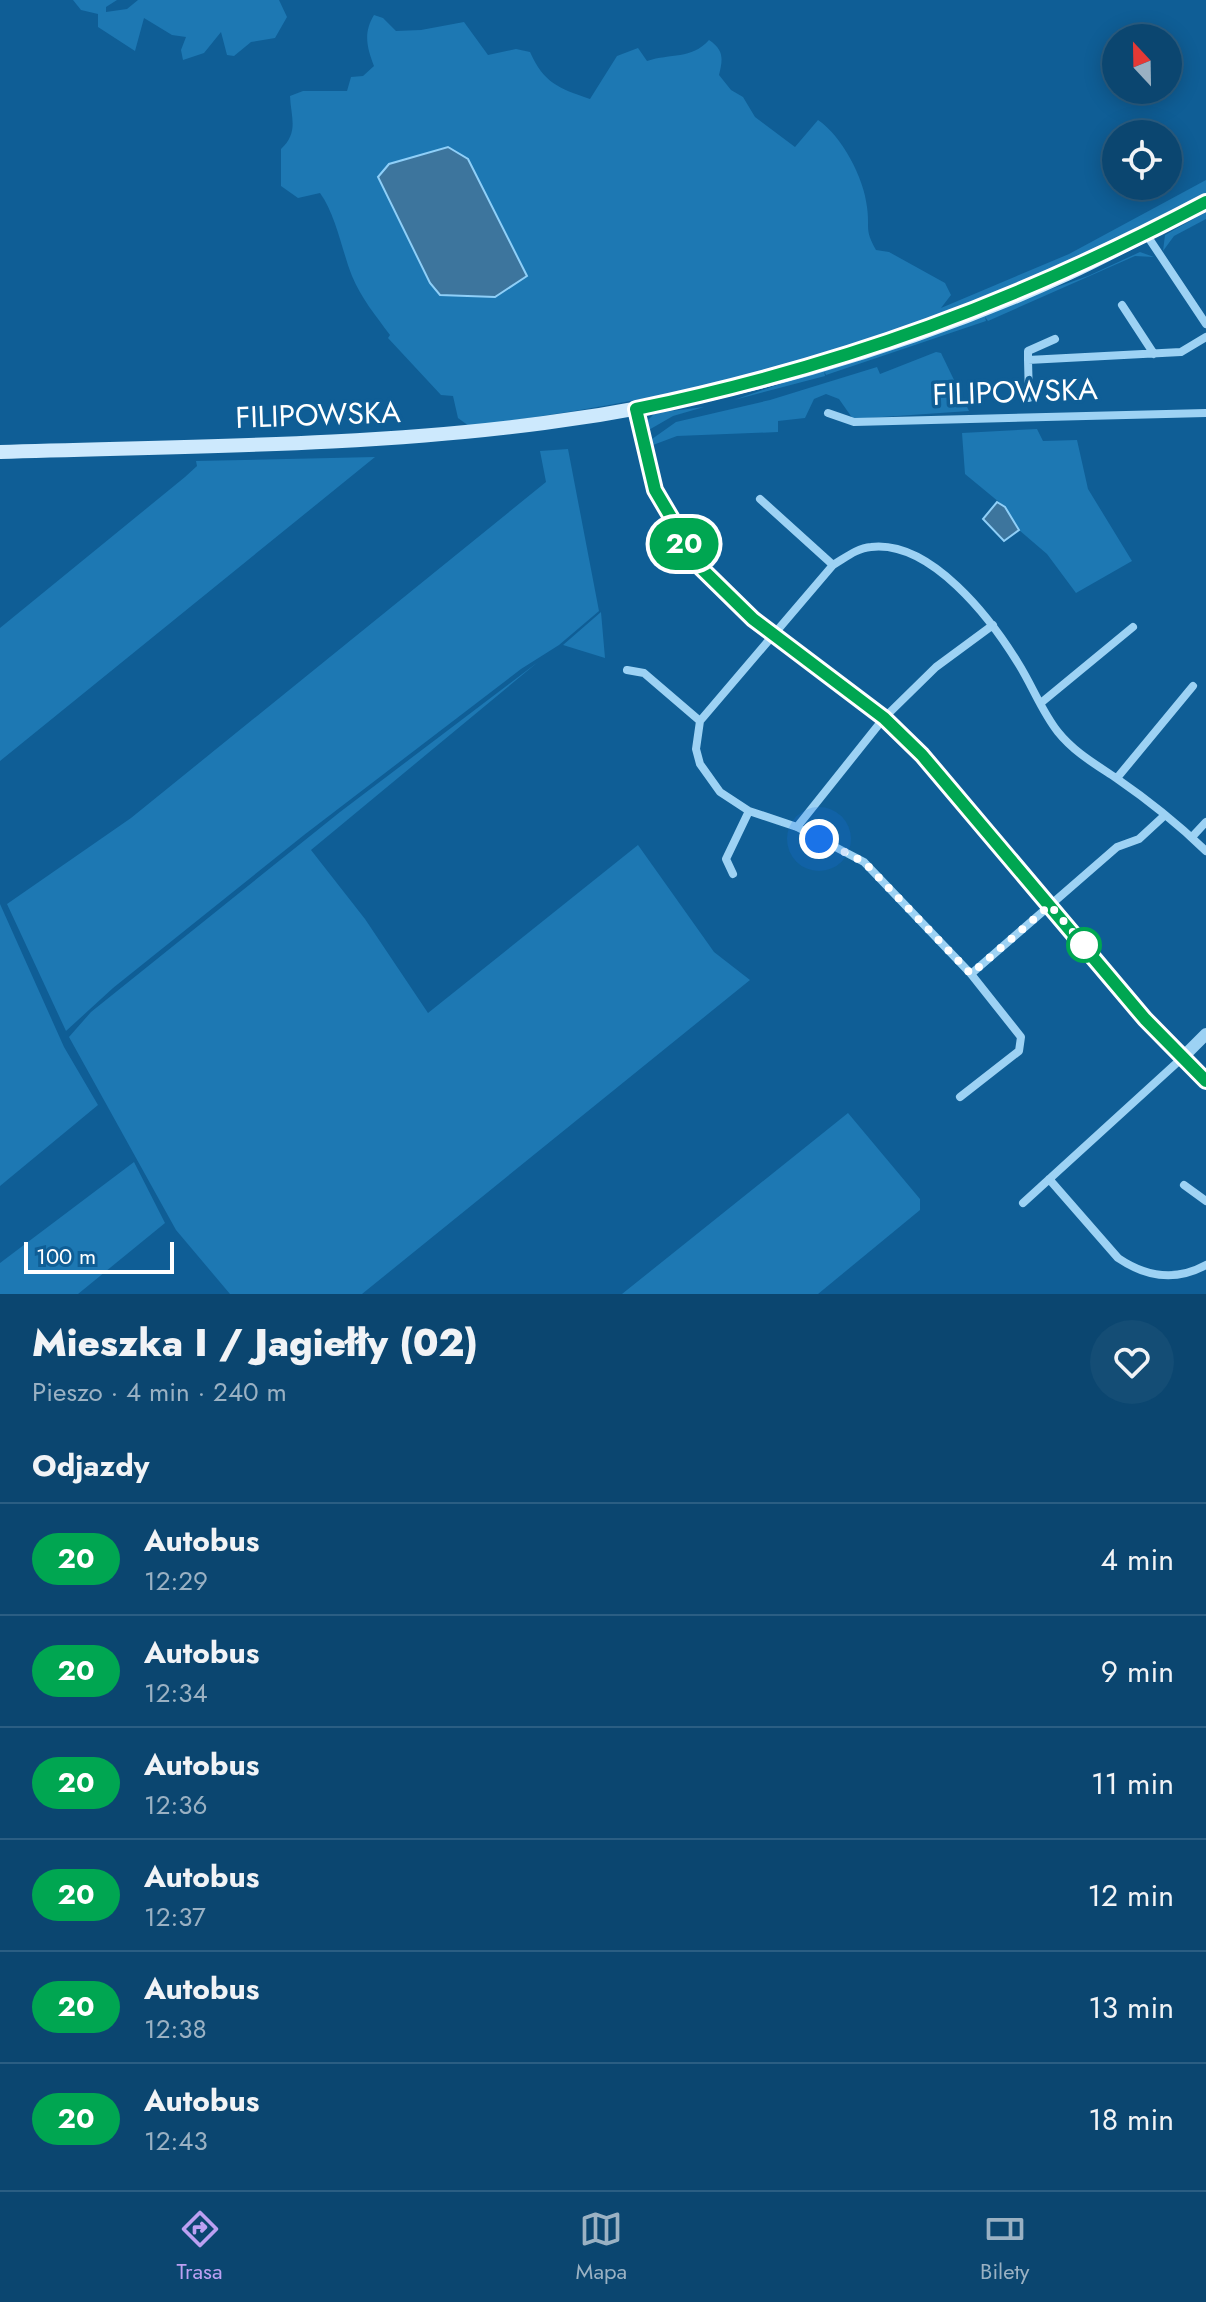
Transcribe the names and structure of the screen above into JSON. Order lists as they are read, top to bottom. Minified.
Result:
{"streets":{"main road":["FILIPOWSKA"]},"lines":["bus line 20"],"scale_bar":"100 m","north":"top","page":{"on_map":"20","scale":"100 m","heading":[["Mieszka I / Jagiełły (02)","Pieszo · 4 min · 240 m"],"Odjazdy"],"list":[{"mark":"20","name":"Autobus","note":"12:29","value":"4 min"},{"mark":"20","name":"Autobus","note":"12:34","value":"9 min"},{"mark":"20","name":"Autobus","note":"12:36","value":"11 min"},{"mark":"20","name":"Autobus","note":"12:37","value":"12 min"},{"mark":"20","name":"Autobus","note":"12:38","value":"13 min"},{"mark":"20","name":"Autobus","note":"12:43","value":"18 min"}],"tabs":["Trasa","Mapa","Bilety"]}}
